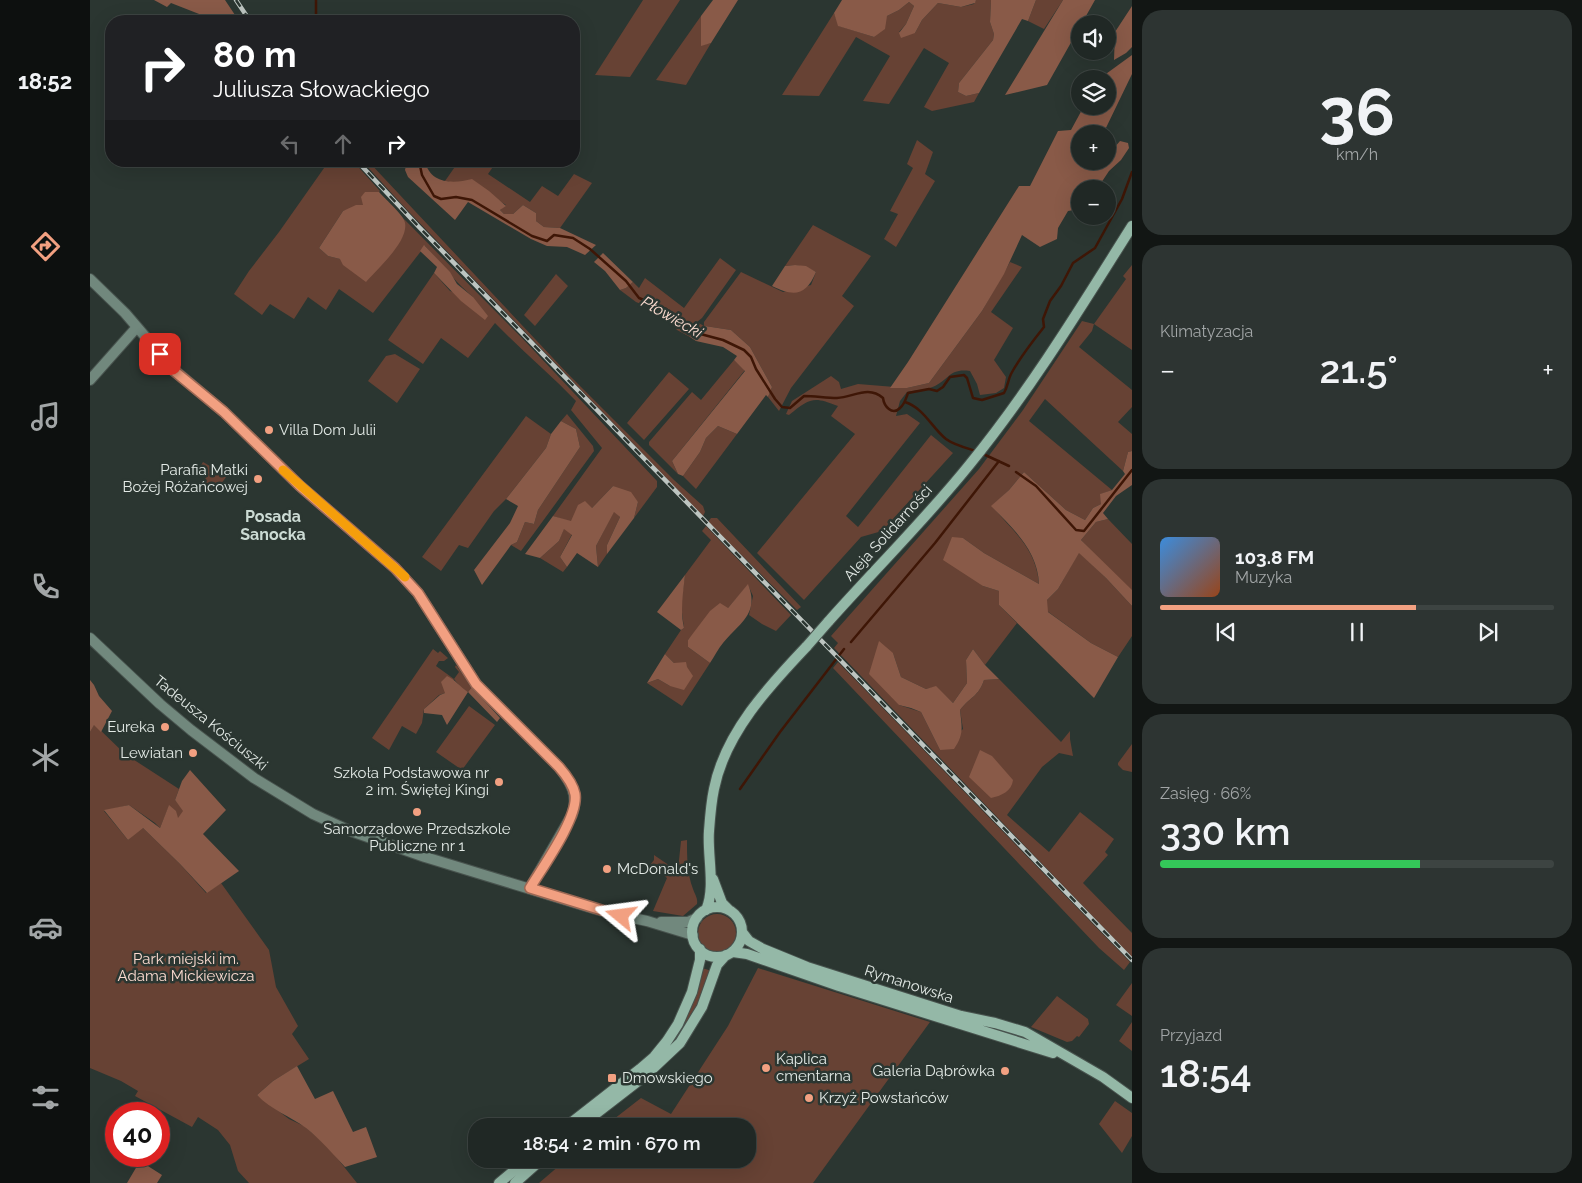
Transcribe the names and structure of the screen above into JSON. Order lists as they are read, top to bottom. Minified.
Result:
{"streets":{"main road":["Aleja Solidarności","Rymanowska"],"street":["Tadeusza Kościuszki"]},"crossings":[["Aleja Solidarności","Rymanowska"]],"districts":["Posada Sanocka"],"water":["Płowiecki"],"parks":["Park miejski im. Adama Mickiewicza"],"places":{"other":["Villa Dom Julii","Parafia Matki Bożej Różańcowej","Eureka","Lewiatan","Szkoła Podstawowa nr 2 im. Świętej Kingi","Samorządowe Przedszkole Publiczne nr 1","McDonald's","Kaplica cmentarna","Galeria Dąbrówka","Krzyż Powstańców"],"transit":["Dmowskiego"]},"page":{"tabs":"18:52","tile":[["36","km/h"],"Klimatyzacja",["Zasięg · 66%","330 km"],["Przyjazd","18:54"]],"map_buttons":["+","−"],"turn":["80 m","Juliusza Słowackiego"],"heat":["−","21.5°","+"],"song":["103.8 FM","Muzyka"],"limit":"40","trip":"18:54 · 2 min · 670 m"}}
